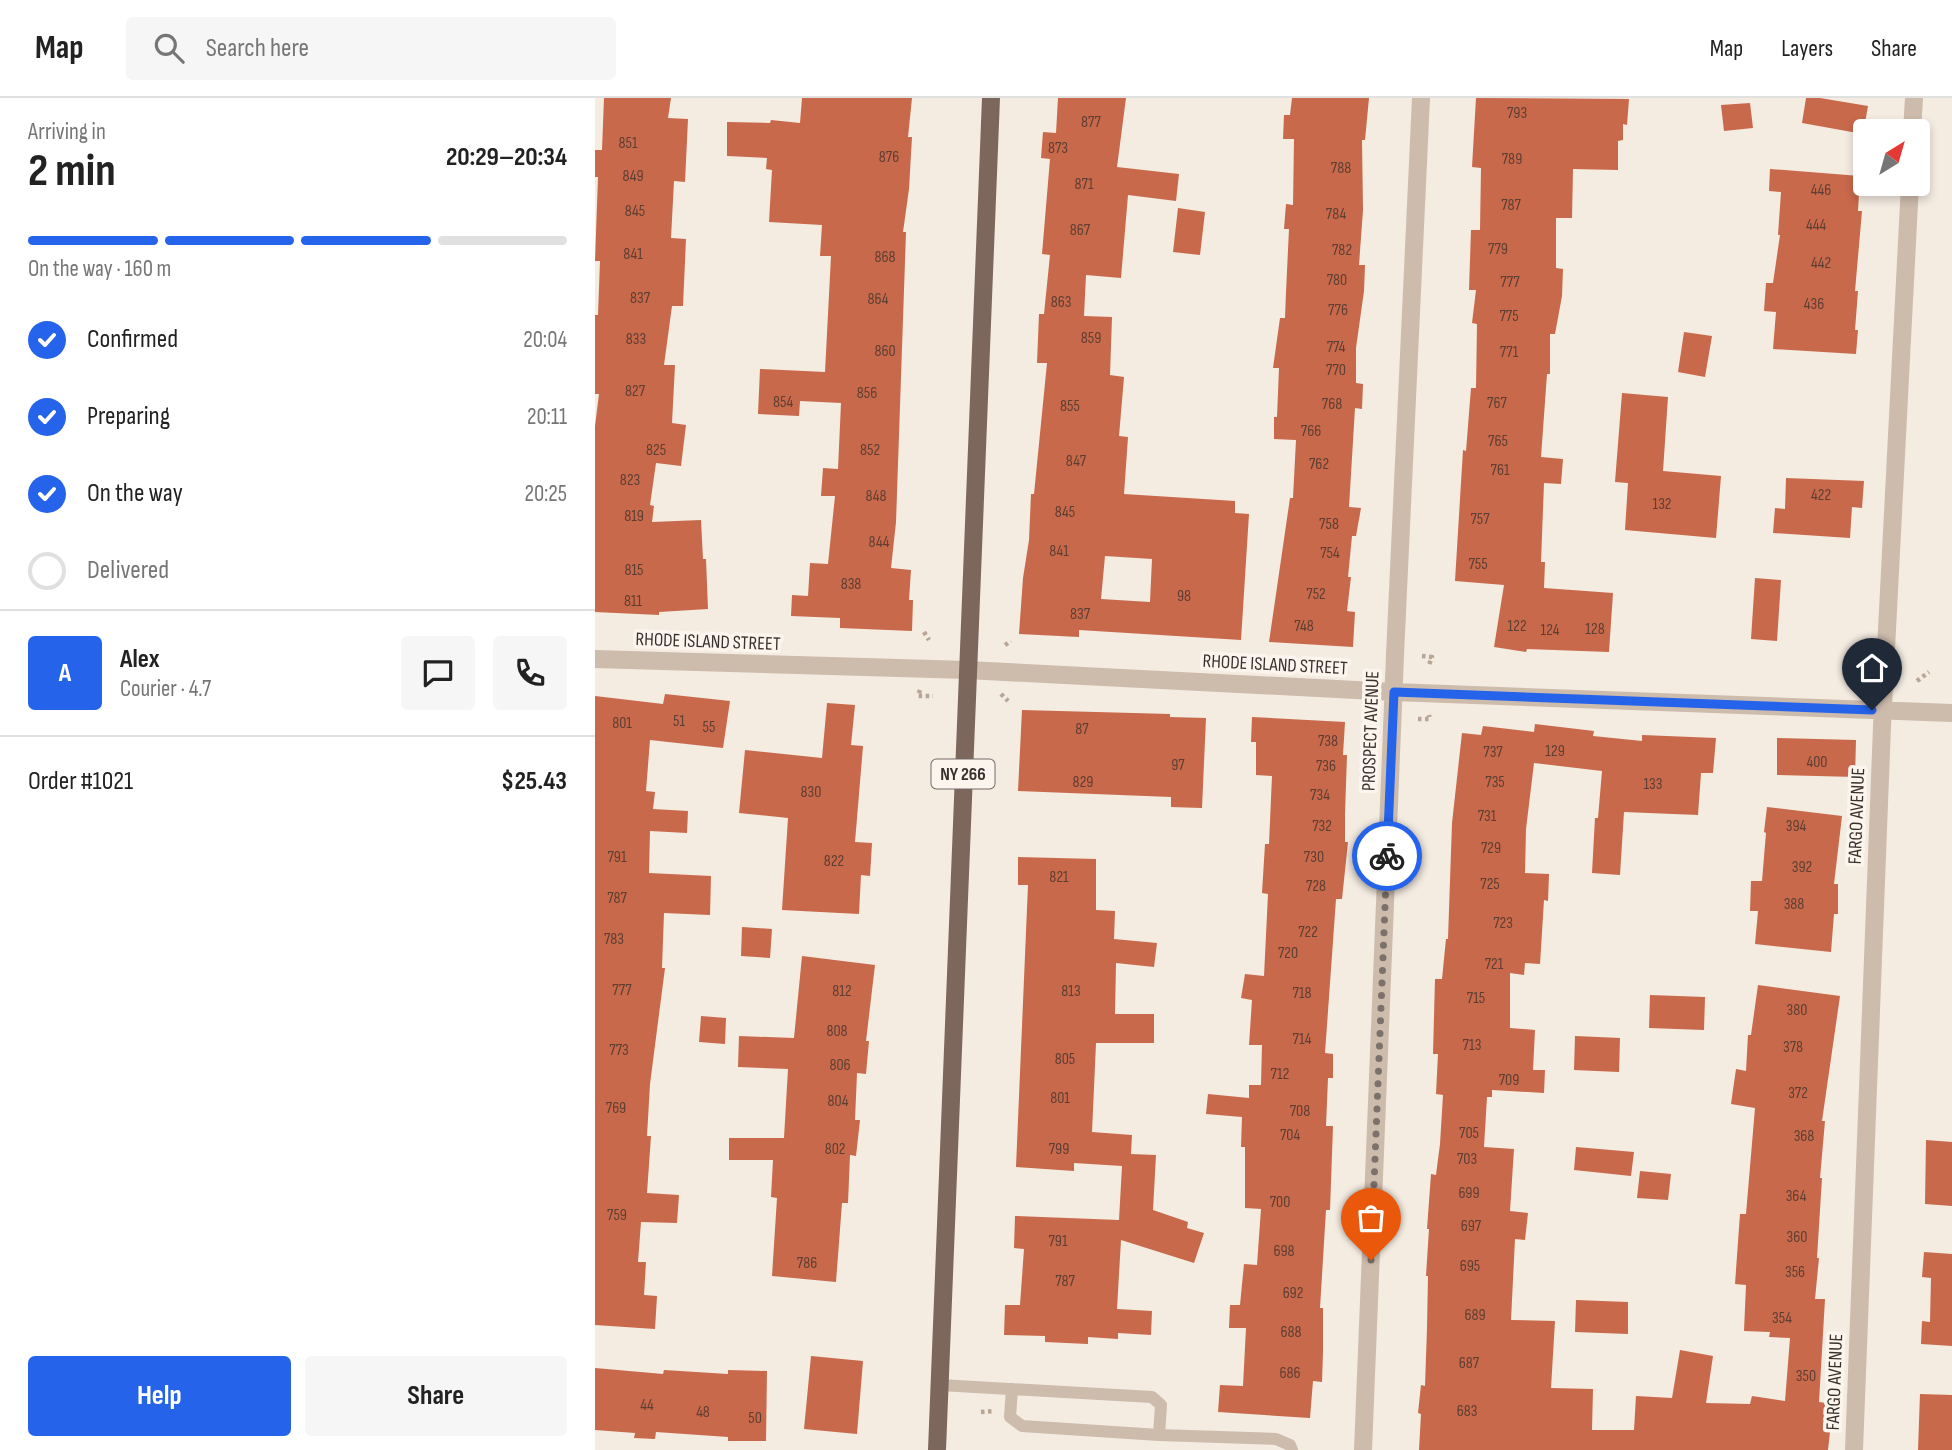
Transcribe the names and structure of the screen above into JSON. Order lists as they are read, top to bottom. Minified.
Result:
{"streets":{"main road":["NY 266"],"street":["RHODE ISLAND STREET","PROSPECT AVENUE","FARGO AVENUE"]},"crossings":[["RHODE ISLAND STREET","PROSPECT AVENUE"],["RHODE ISLAND STREET","NY 266"],["RHODE ISLAND STREET","FARGO AVENUE"]],"house_numbers":["793","877","851","873","876","789","788","849","871","446","787","845","784","444","867","779","782","841","868","442","780","777","837","864","863","436","776","775","859","833","774","860","771","770","827","856","854","767","768","855","766","765","825","852","847","762","761","823","422","848","132","845","819","757","758","844","841","754","755","815","838","752","98","811","837","748","122","128","124","51","801","55","87","738","129","737","400","97","736","829","735","133","830","734","731","732","394","729","791","730","822","392","821","725","728","787","388","723","722","783","720","721","777","812","813","718","715","380","808","714","713","378","773","805","806","712","709","372","801","804","769","708","705","704","368","802","799","703","699","364","700","759","697","360","791","698","786","695","356","787","692","689","354","688","687","686","350","44","683","48","50"],"north":"top right","page":{"header":"Map","search":"Search here","nav":["Map","Layers","Share"],"heading":["2 min","Arriving in","20:29–20:34"],"panel":["Alex","Courier · 4.7","Order #1021","$25.43"],"bar":"On the way · 160 m","list":[["Confirmed","20:04"],["Preparing","20:11"],["On the way","20:25"],"Delivered"],"round":"A","buttons":["Help","Share"]}}
